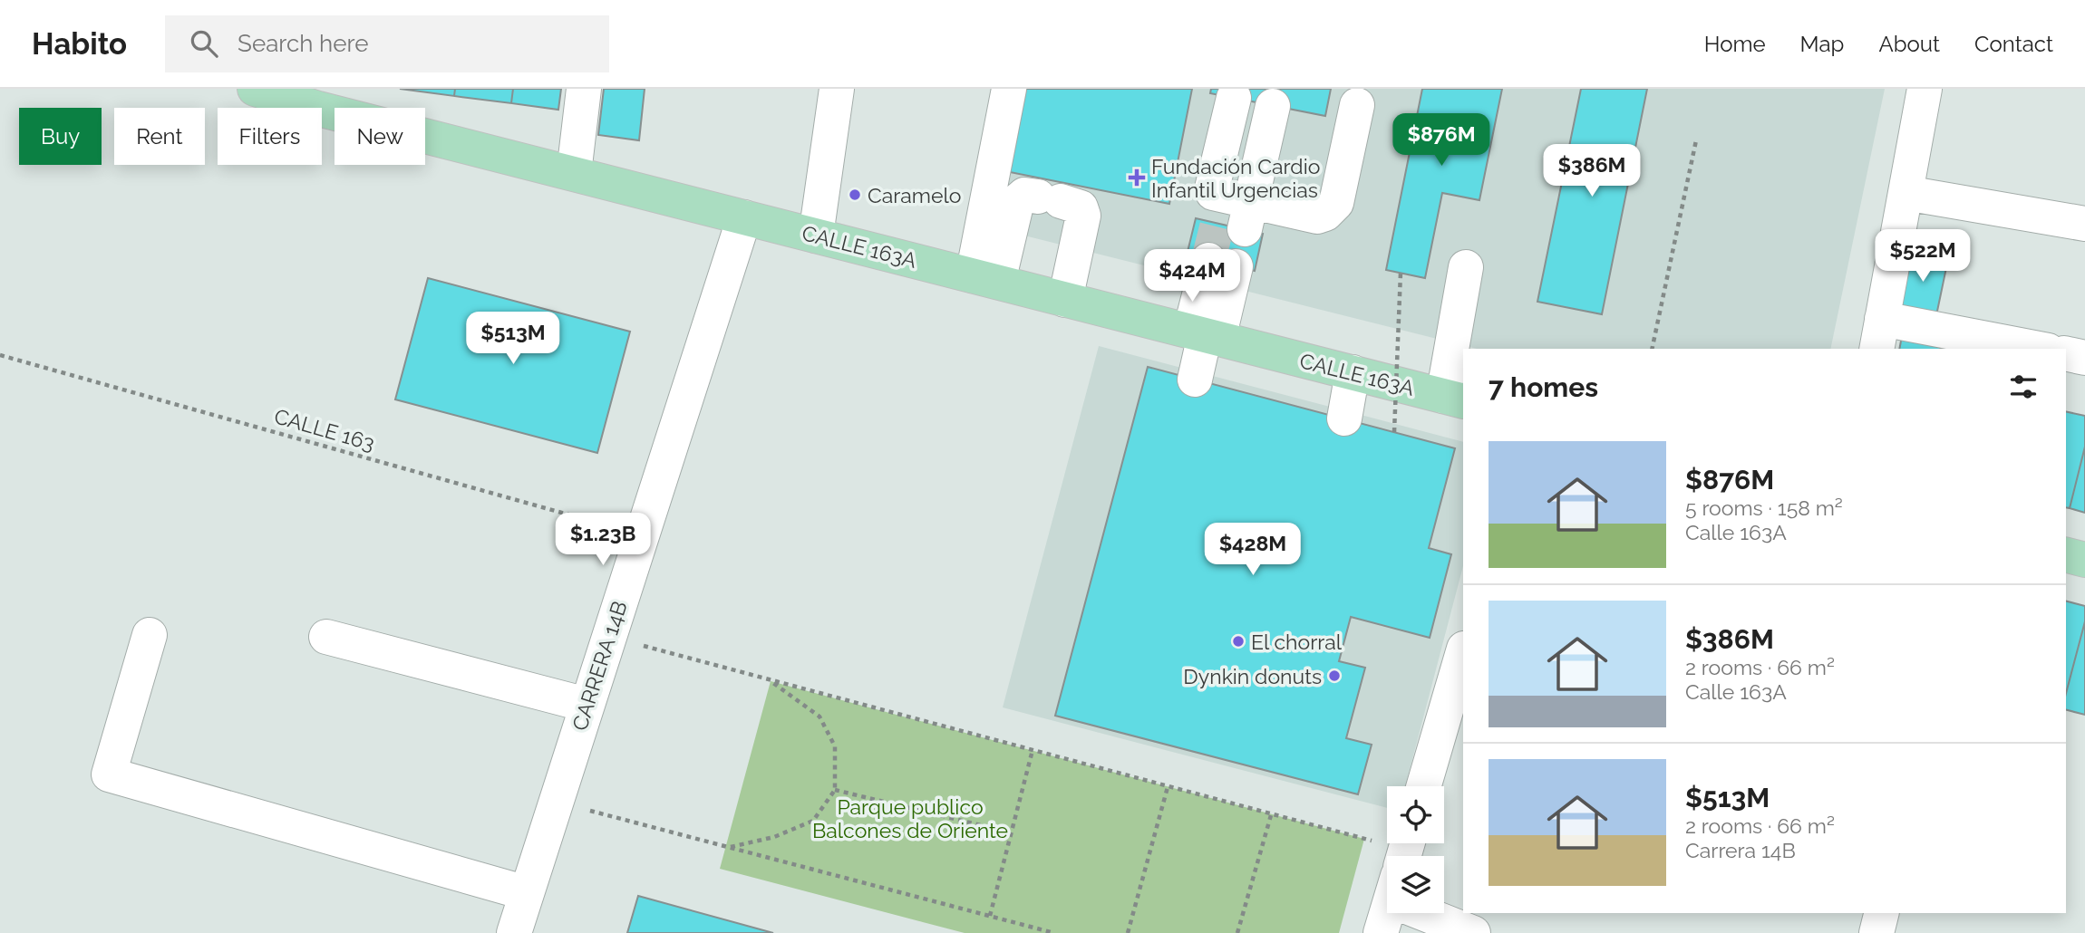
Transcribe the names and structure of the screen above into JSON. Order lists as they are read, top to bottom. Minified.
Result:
{"streets":{"main road":["CALLE 163A"],"street":["CARRERA 14B"],"path":["CALLE 163"]},"crossings":[["CALLE 163A","CARRERA 14B"],["CALLE 163","CARRERA 14B"]],"parks":["Parque publico Balcones de Oriente"],"places":{"health":["Fundación Cardio Infantil Urgencias"],"other":["Caramelo","El chorral","Dynkin donuts"]},"page":{"header":"Habito","search":"Search here","nav":["Home","Map","About","Contact"],"chip":["Buy","Rent","Filters","New"],"price":["$876M","$386M","$522M","$424M","$513M","$1.23B","$428M"],"heading":"7 homes","list":[{"name":"$876M","note":"5 rooms · 158 m² · Calle 163A"},{"name":"$386M","note":"2 rooms · 66 m² · Calle 163A"},{"name":"$513M","note":"2 rooms · 66 m² · Carrera 14B"}]}}
